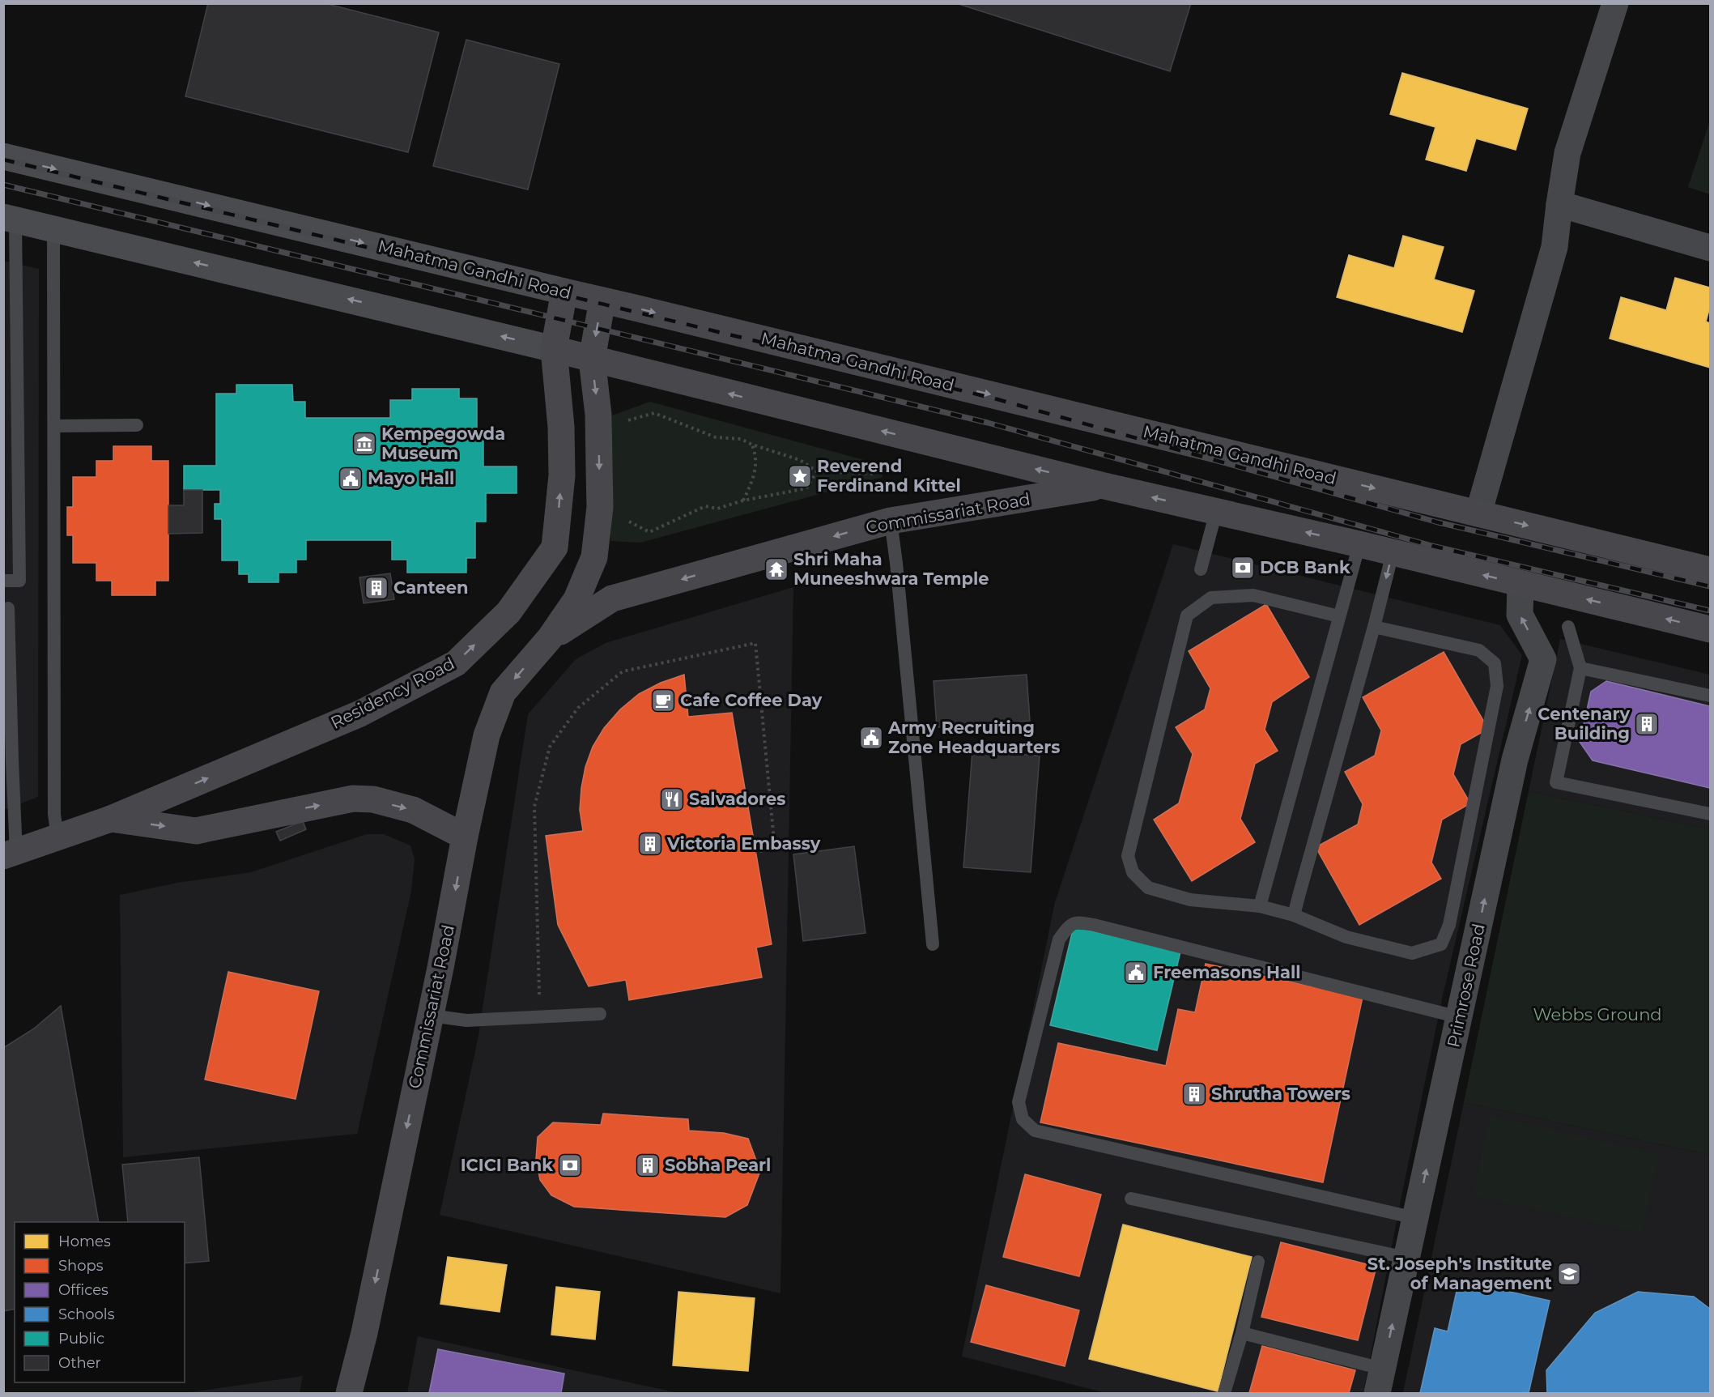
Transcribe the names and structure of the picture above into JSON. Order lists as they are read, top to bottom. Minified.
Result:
{"streets":{"main road":["Mahatma Gandhi Road","Commissariat Road","Residency Road"],"street":["Primrose Road"]},"crossings":[["Mahatma Gandhi Road","Commissariat Road"],["Mahatma Gandhi Road","Residency Road"]],"one_way":["Commissariat Road","Residency Road","Primrose Road"],"parks":["Webbs Ground"],"places":{"museum":["Kempegowda Museum"],"place":["Reverend Ferdinand Kittel"],"public building":["Mayo Hall","Army Recruiting Zone Headquarters","Freemasons Hall"],"bank":["DCB Bank","ICICI Bank"],"temple":["Shri Maha Muneeshwara Temple"],"building":["Canteen","Centenary Building","Victoria Embassy","Shrutha Towers","Sobha Pearl"],"cafe":["Cafe Coffee Day"],"restaurant":["Salvadores"],"school or university":["St. Joseph's Institute of Management"]},"legend":["Homes","Shops","Offices","Schools","Public","Other"]}
